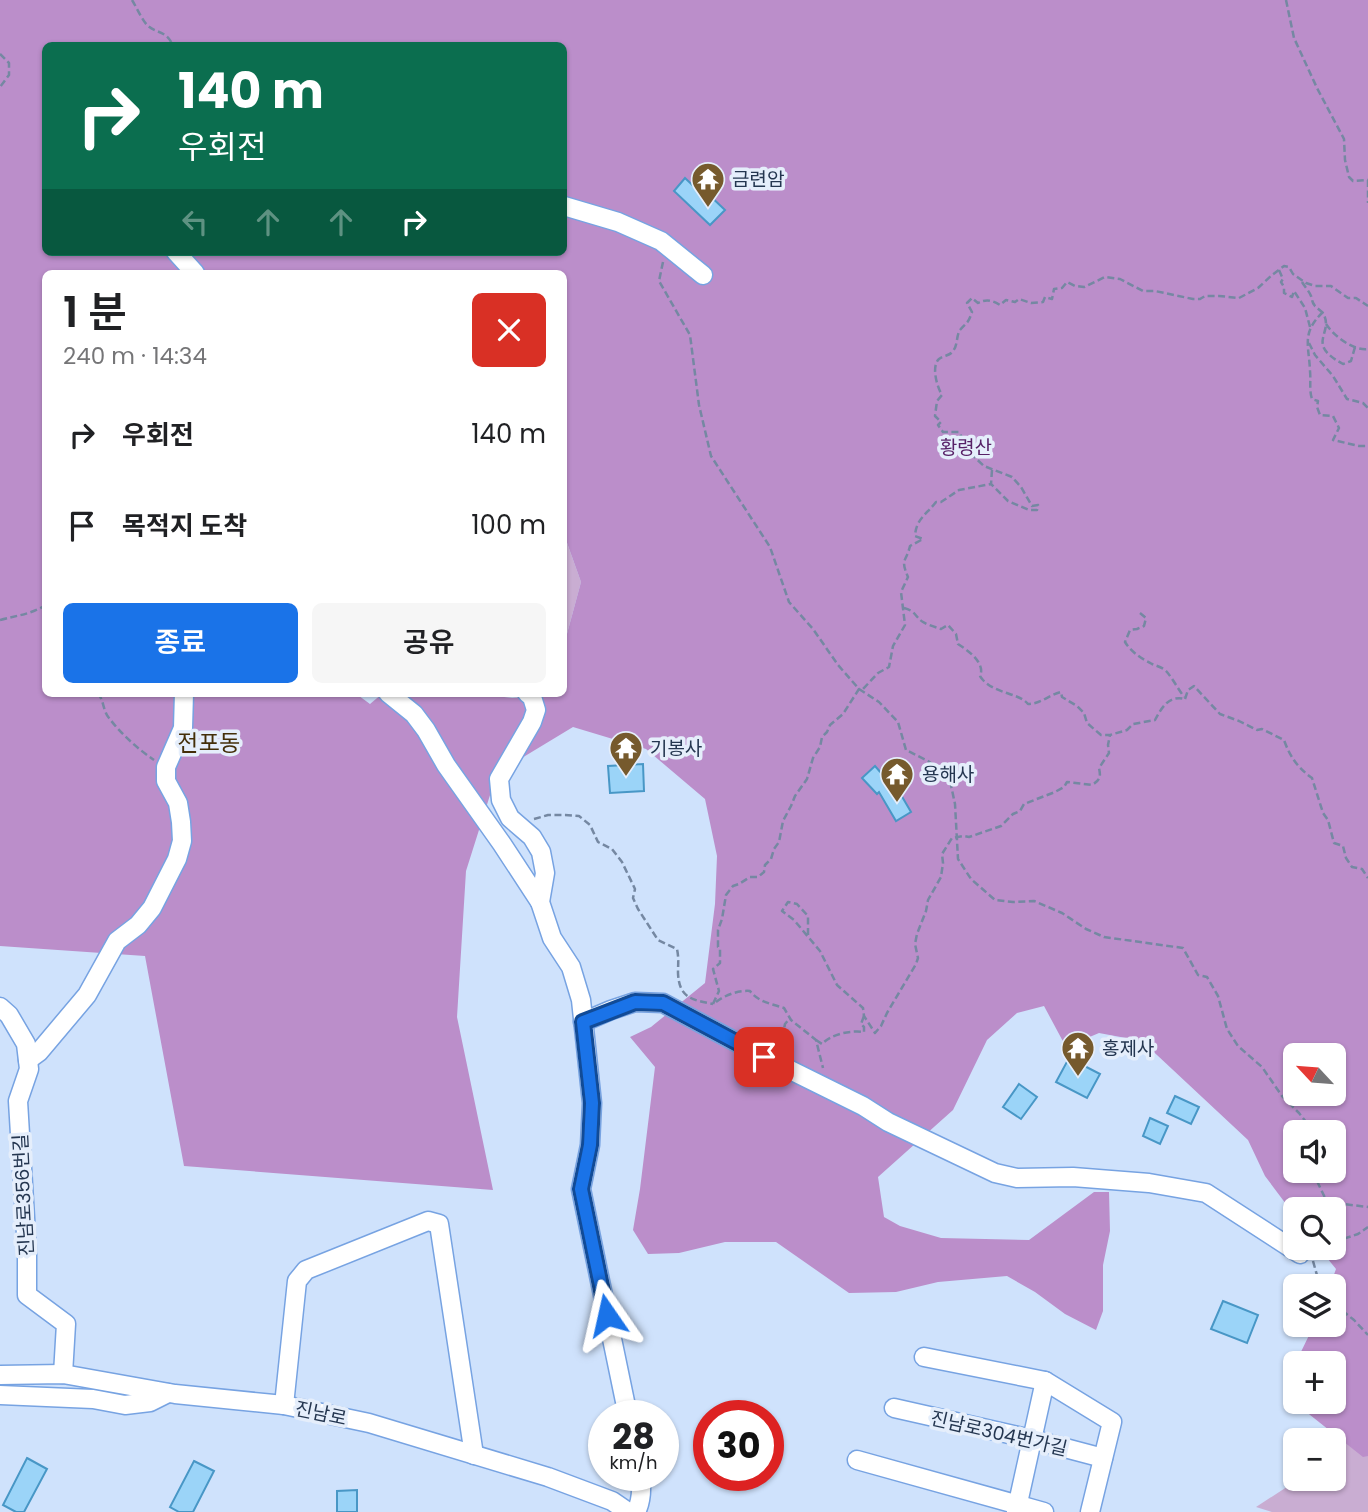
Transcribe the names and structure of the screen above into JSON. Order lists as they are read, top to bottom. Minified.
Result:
{"streets":{"street":["진남로356번길","진남로","진남로304번가길"]},"crossings":[["진남로356번길","진남로"]],"districts":["전포동"],"parks":["황령산"],"places":{"temple":["금련암","기봉사","용해사","홍제사"]},"north":"top left","page":{"turn":["140 m","우회전"],"heading":["1 분","240 m · 14:34"],"list":[{"name":"우회전","value":"140 m"},{"name":"목적지 도착","value":"100 m"}],"buttons":["종료","공유"],"map_buttons":["+","−"],"speed":"28 km/h","limit":"30"}}
